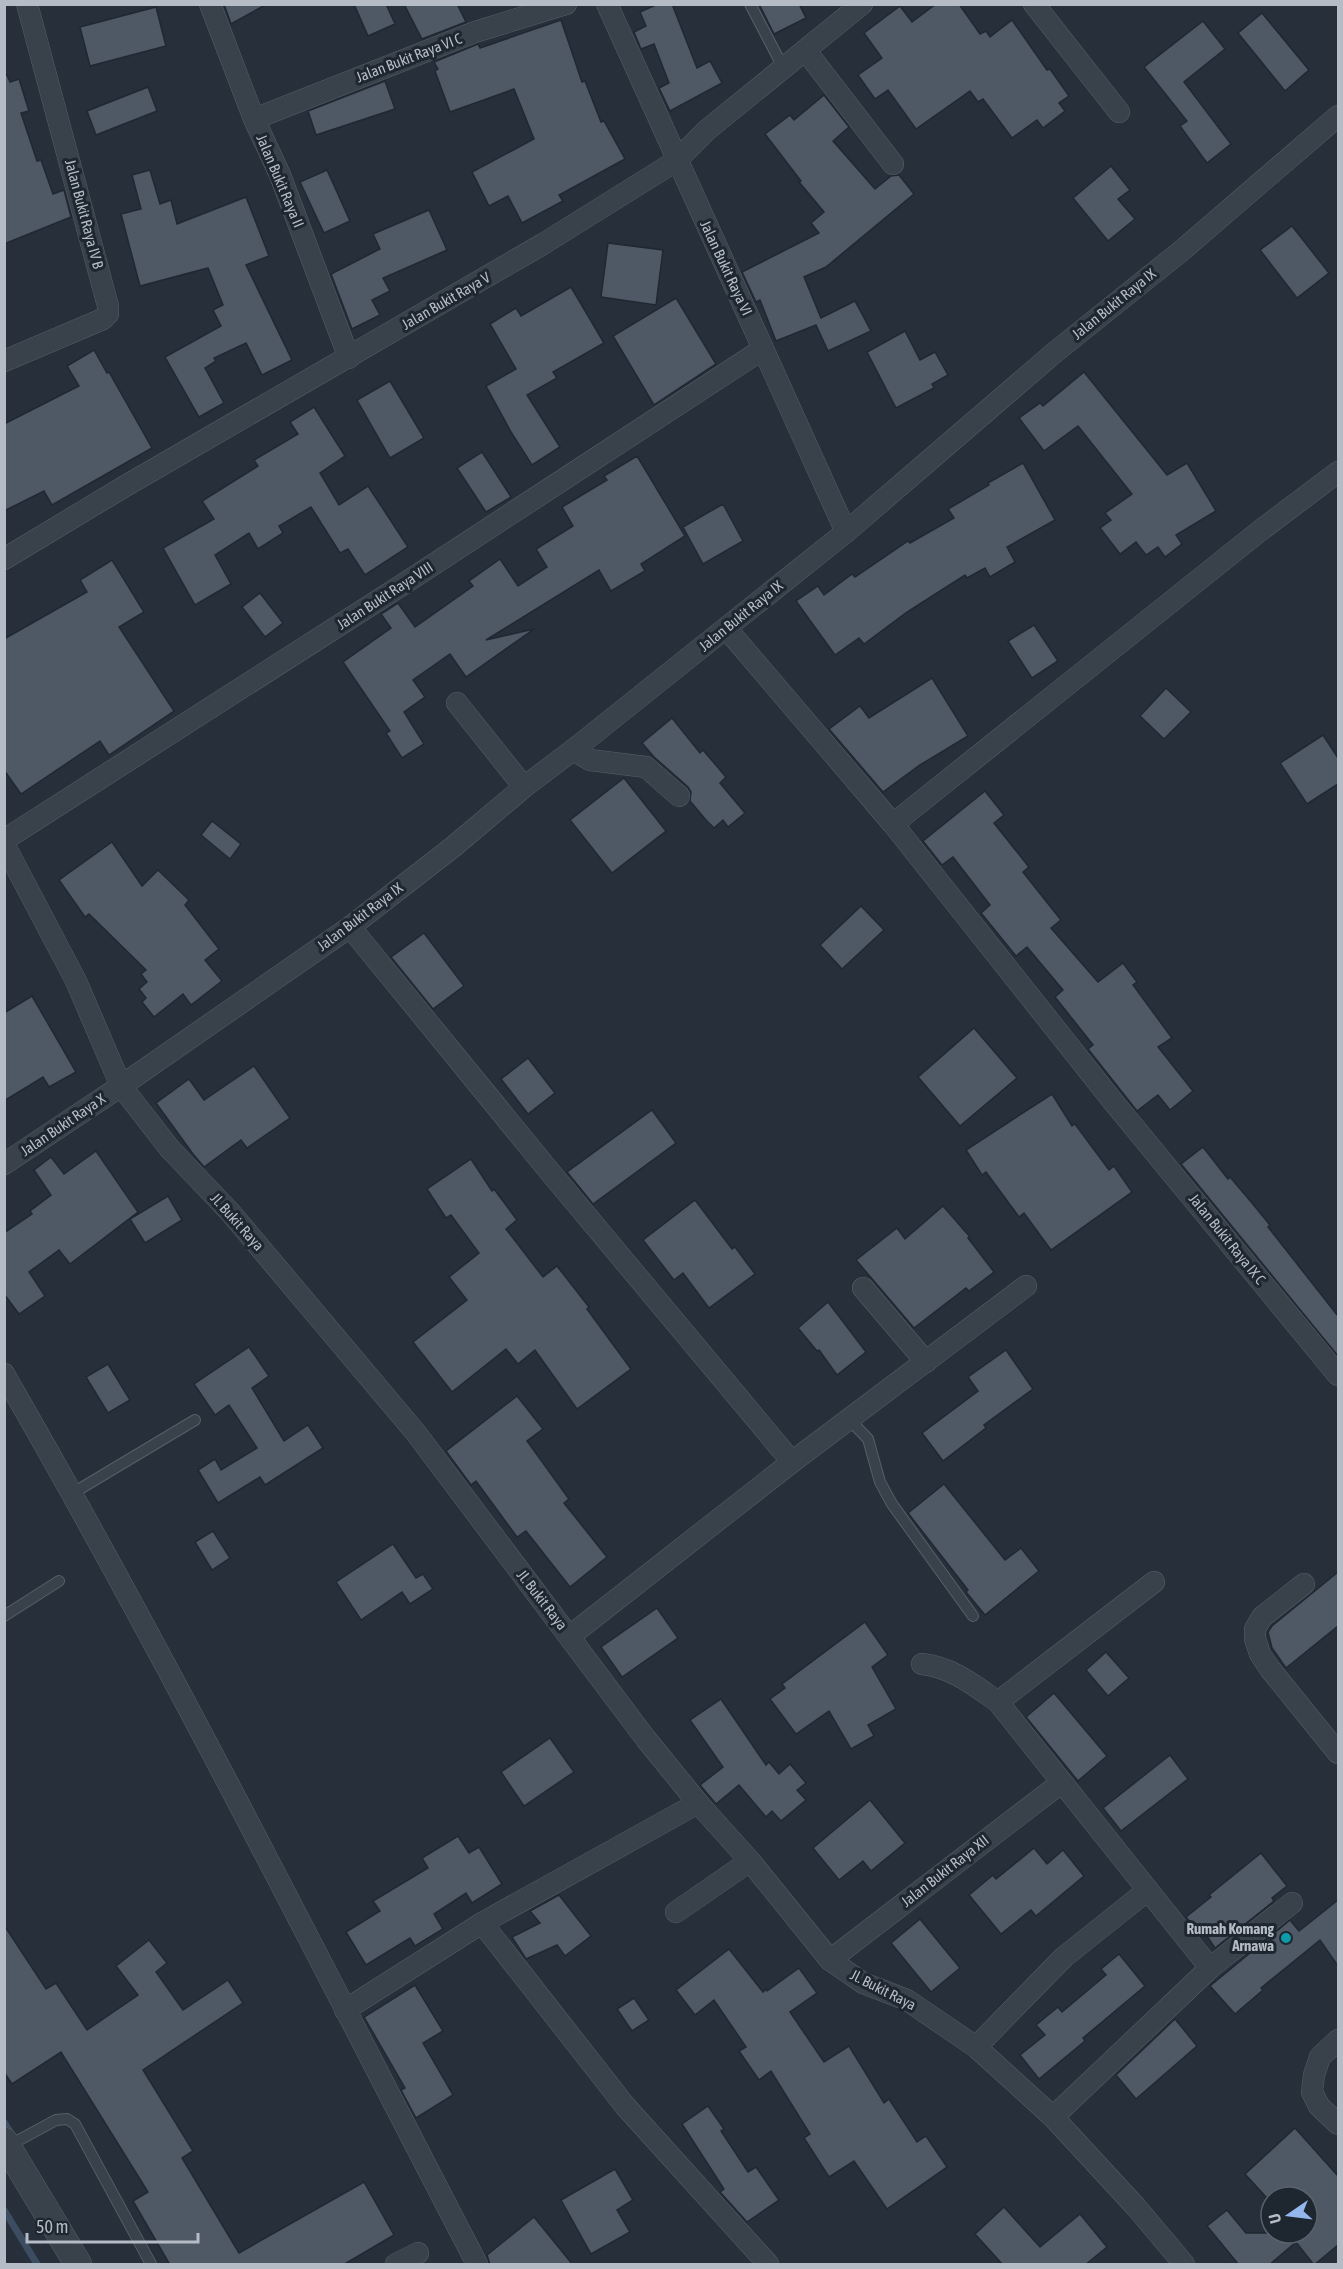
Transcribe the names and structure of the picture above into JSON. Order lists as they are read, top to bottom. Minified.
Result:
{"streets":{"street":["Jalan Bukit Raya VI C","Jalan Bukit Raya II","Jalan Bukit Raya IV B","Jalan Bukit Raya VI","Jalan Bukit Raya V","Jalan Bukit Raya IX","Jalan Bukit Raya VIII","Jalan Bukit Raya X","Jl. Bukit Raya","Jalan Bukit Raya IX C","Jalan Bukit Raya XII"]},"crossings":[["Jalan Bukit Raya VI C","Jalan Bukit Raya II"],["Jalan Bukit Raya II","Jalan Bukit Raya V"],["Jalan Bukit Raya VI","Jalan Bukit Raya V"],["Jalan Bukit Raya VI","Jalan Bukit Raya IX"],["Jalan Bukit Raya VI","Jalan Bukit Raya VIII"],["Jalan Bukit Raya IX","Jalan Bukit Raya X"],["Jalan Bukit Raya IX","Jl. Bukit Raya"],["Jalan Bukit Raya IX","Jalan Bukit Raya IX C"],["Jalan Bukit Raya VIII","Jl. Bukit Raya"],["Jalan Bukit Raya X","Jl. Bukit Raya"],["Jl. Bukit Raya","Jalan Bukit Raya XII"]],"places":["Rumah Komang Arnawa"],"scale_bar":"50 m","north":"left"}
